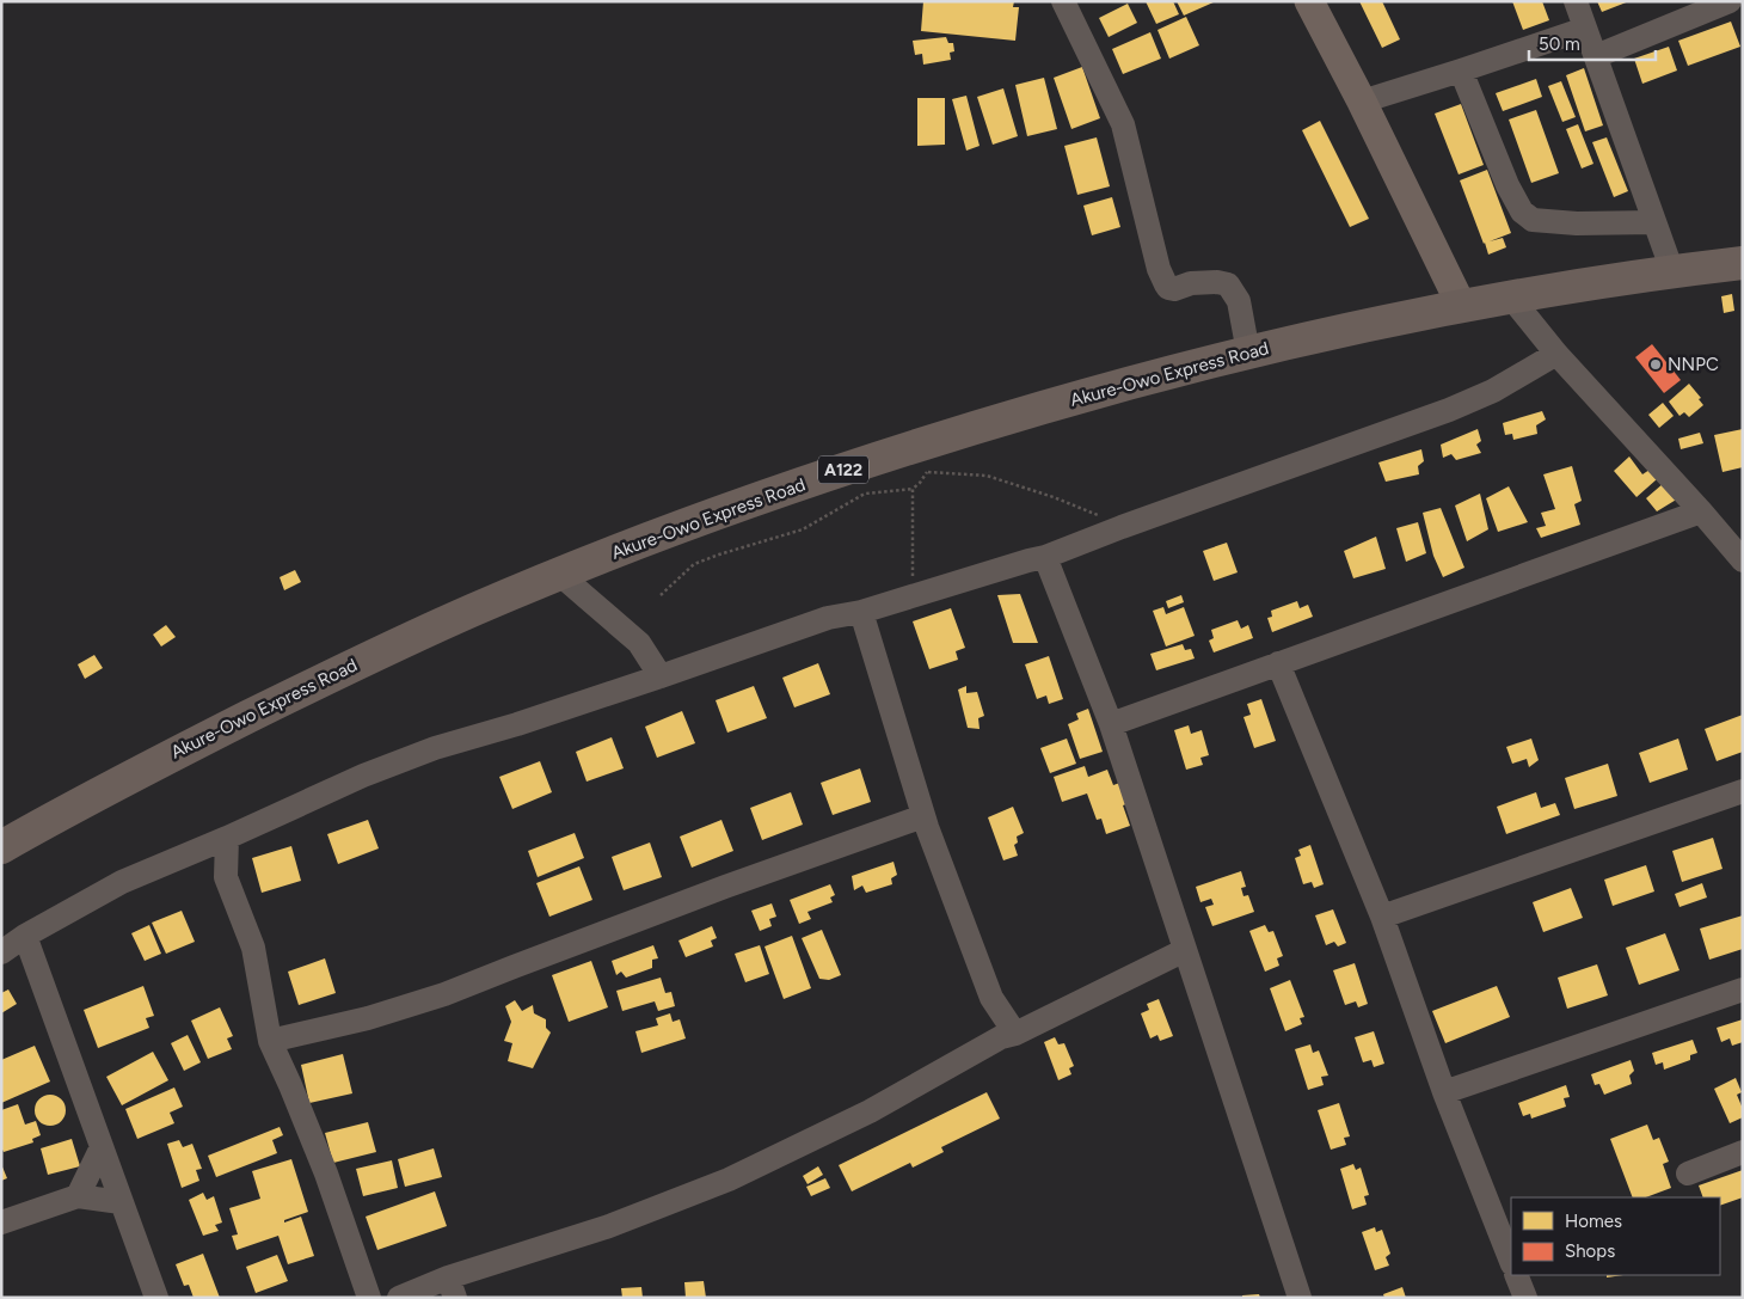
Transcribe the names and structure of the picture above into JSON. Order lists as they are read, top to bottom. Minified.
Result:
{"streets":{"highway":["Akure-Owo Express Road","A122"]},"places":["NNPC"],"legend":["Homes","Shops"],"scale_bar":"50 m"}
